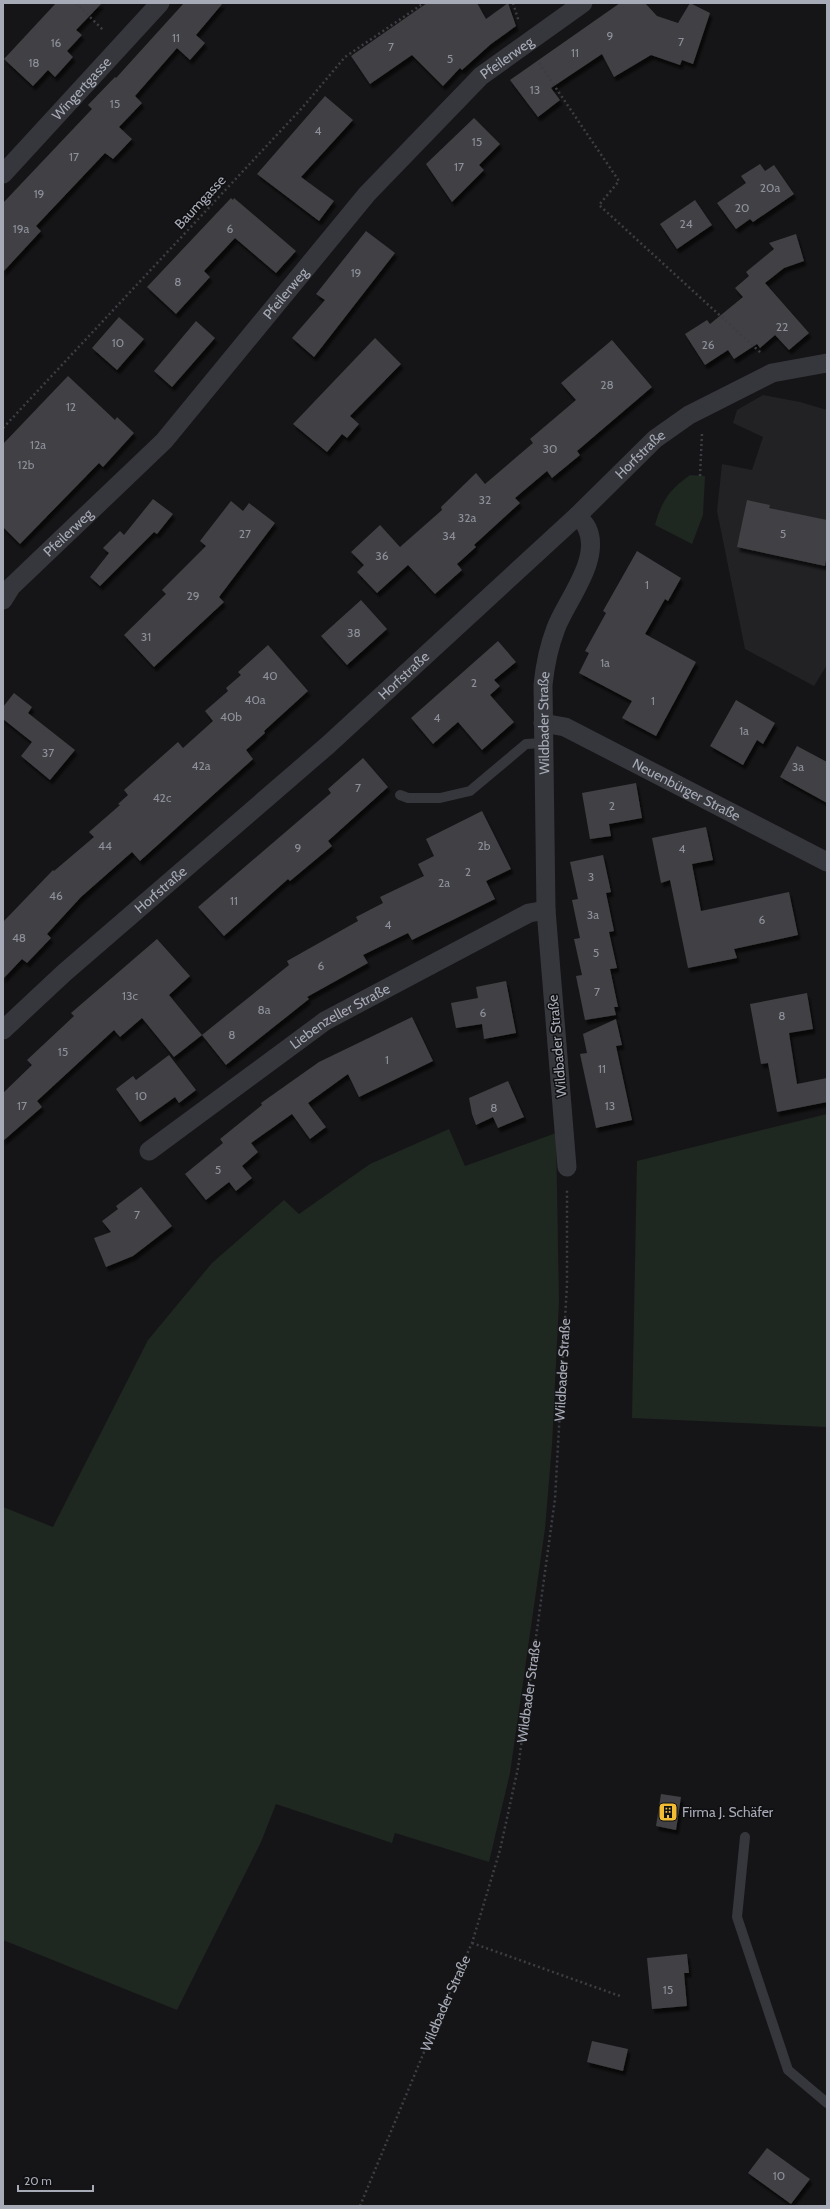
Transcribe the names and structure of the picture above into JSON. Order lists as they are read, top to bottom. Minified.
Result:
{"streets":{"street":["Pfeilerweg","Wingertgasse","Horfstraße","Wildbader Straße","Neuenbürger Straße","Liebenzeller Straße"],"path":["Baumgasse"]},"crossings":[["Horfstraße","Wildbader Straße"],["Wildbader Straße","Neuenbürger Straße"],["Wildbader Straße","Liebenzeller Straße"]],"places":{"building":["Firma J. Schäfer"]},"house_numbers":["9","11","7","16","7","11","5","18","13","15","4","15","17","17","20a","19","20","24","19a","6","19","8","22","10","26","28","12","12a","30","12b","32","32a","27","5","34","36","1","29","38","31","1a","40","2","40a","1","40b","4","1a","37","42a","3a","7","42c","2","44","2b","9","4","2","3","2a","46","11","3a","6","4","48","5","6","7","13c","8a","6","8","8","15","1","11","10","17","13","8","5","7","15","10"],"scale_bar":"20 m"}
